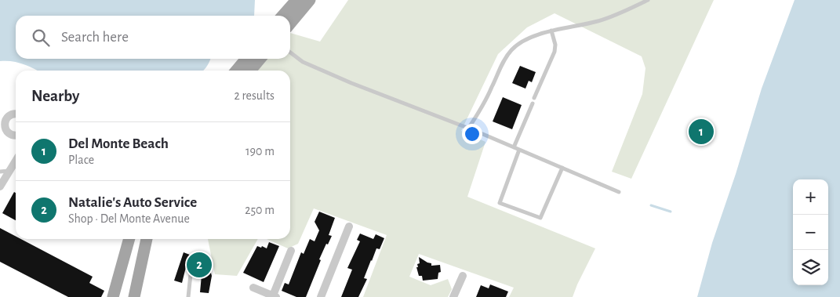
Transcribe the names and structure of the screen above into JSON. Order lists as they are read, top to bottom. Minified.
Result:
{"page":{"search":"Search here","heading":["Nearby","2 results"],"pins":["1","2"],"list":[{"mark":"1","name":"Del Monte Beach","note":"Place","value":"190 m"},{"mark":"2","name":"Natalie's Auto Service","note":"Shop · Del Monte Avenue","value":"250 m"}],"map_buttons":["+","−"]}}
